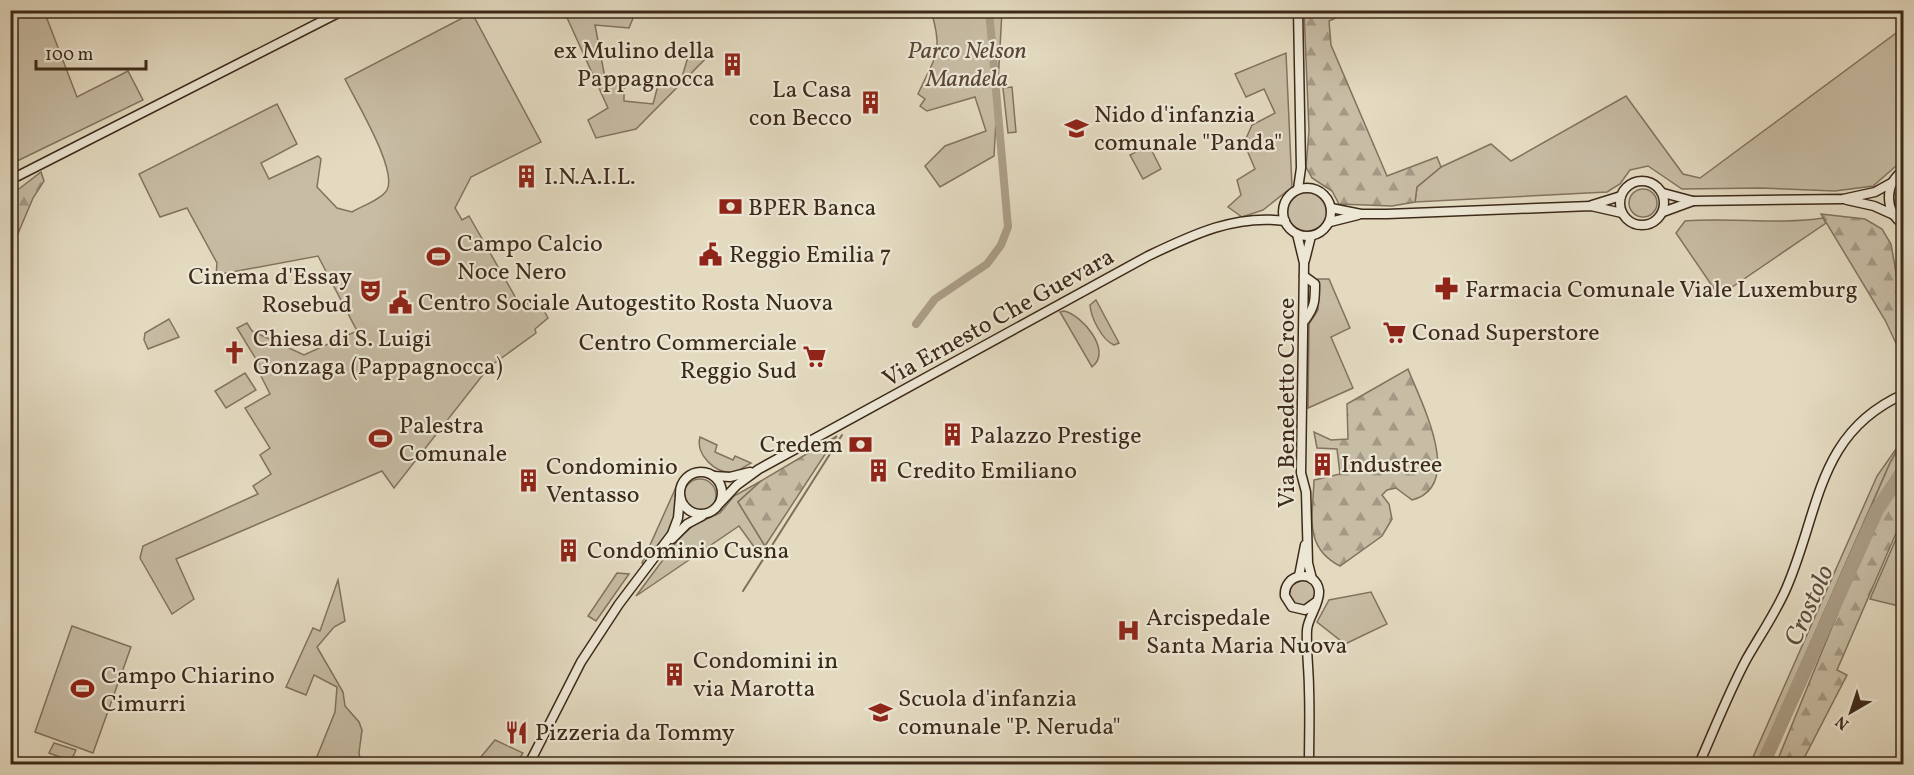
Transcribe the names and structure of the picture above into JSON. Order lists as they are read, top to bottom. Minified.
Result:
{"streets":{"street":["Via Ernesto Che Guevara","Via Benedetto Croce"]},"crossings":[["Via Ernesto Che Guevara","Via Benedetto Croce"]],"water":["Crostolo"],"parks":["Parco Nelson Mandela"],"places":{"building":["ex Mulino della Pappagnocca","La Casa con Becco","I.N.A.I.L.","Palazzo Prestige","Industree","Credito Emiliano","Condominio Ventasso","Condominio Cusna","Condomini in via Marotta"],"school or university":["Nido d'infanzia comunale \"Panda\"","Scuola d'infanzia comunale \"P. Neruda\""],"bank":["BPER Banca","Credem"],"public building":["Reggio Emilia 7","Centro Sociale Autogestito Rosta Nuova"],"sports":["Campo Calcio Noce Nero","Palestra Comunale","Campo Chiarino Cimurri"],"pharmacy":["Farmacia Comunale Viale Luxemburg"],"theatre":["Cinema d'Essay Rosebud"],"supermarket":["Conad Superstore","Centro Commerciale Reggio Sud"],"church":["Chiesa di S. Luigi Gonzaga (Pappagnocca)"],"hospital":["Arcispedale Santa Maria Nuova"],"restaurant":["Pizzeria da Tommy"]},"scale_bar":"100 m","north":"bottom left"}
